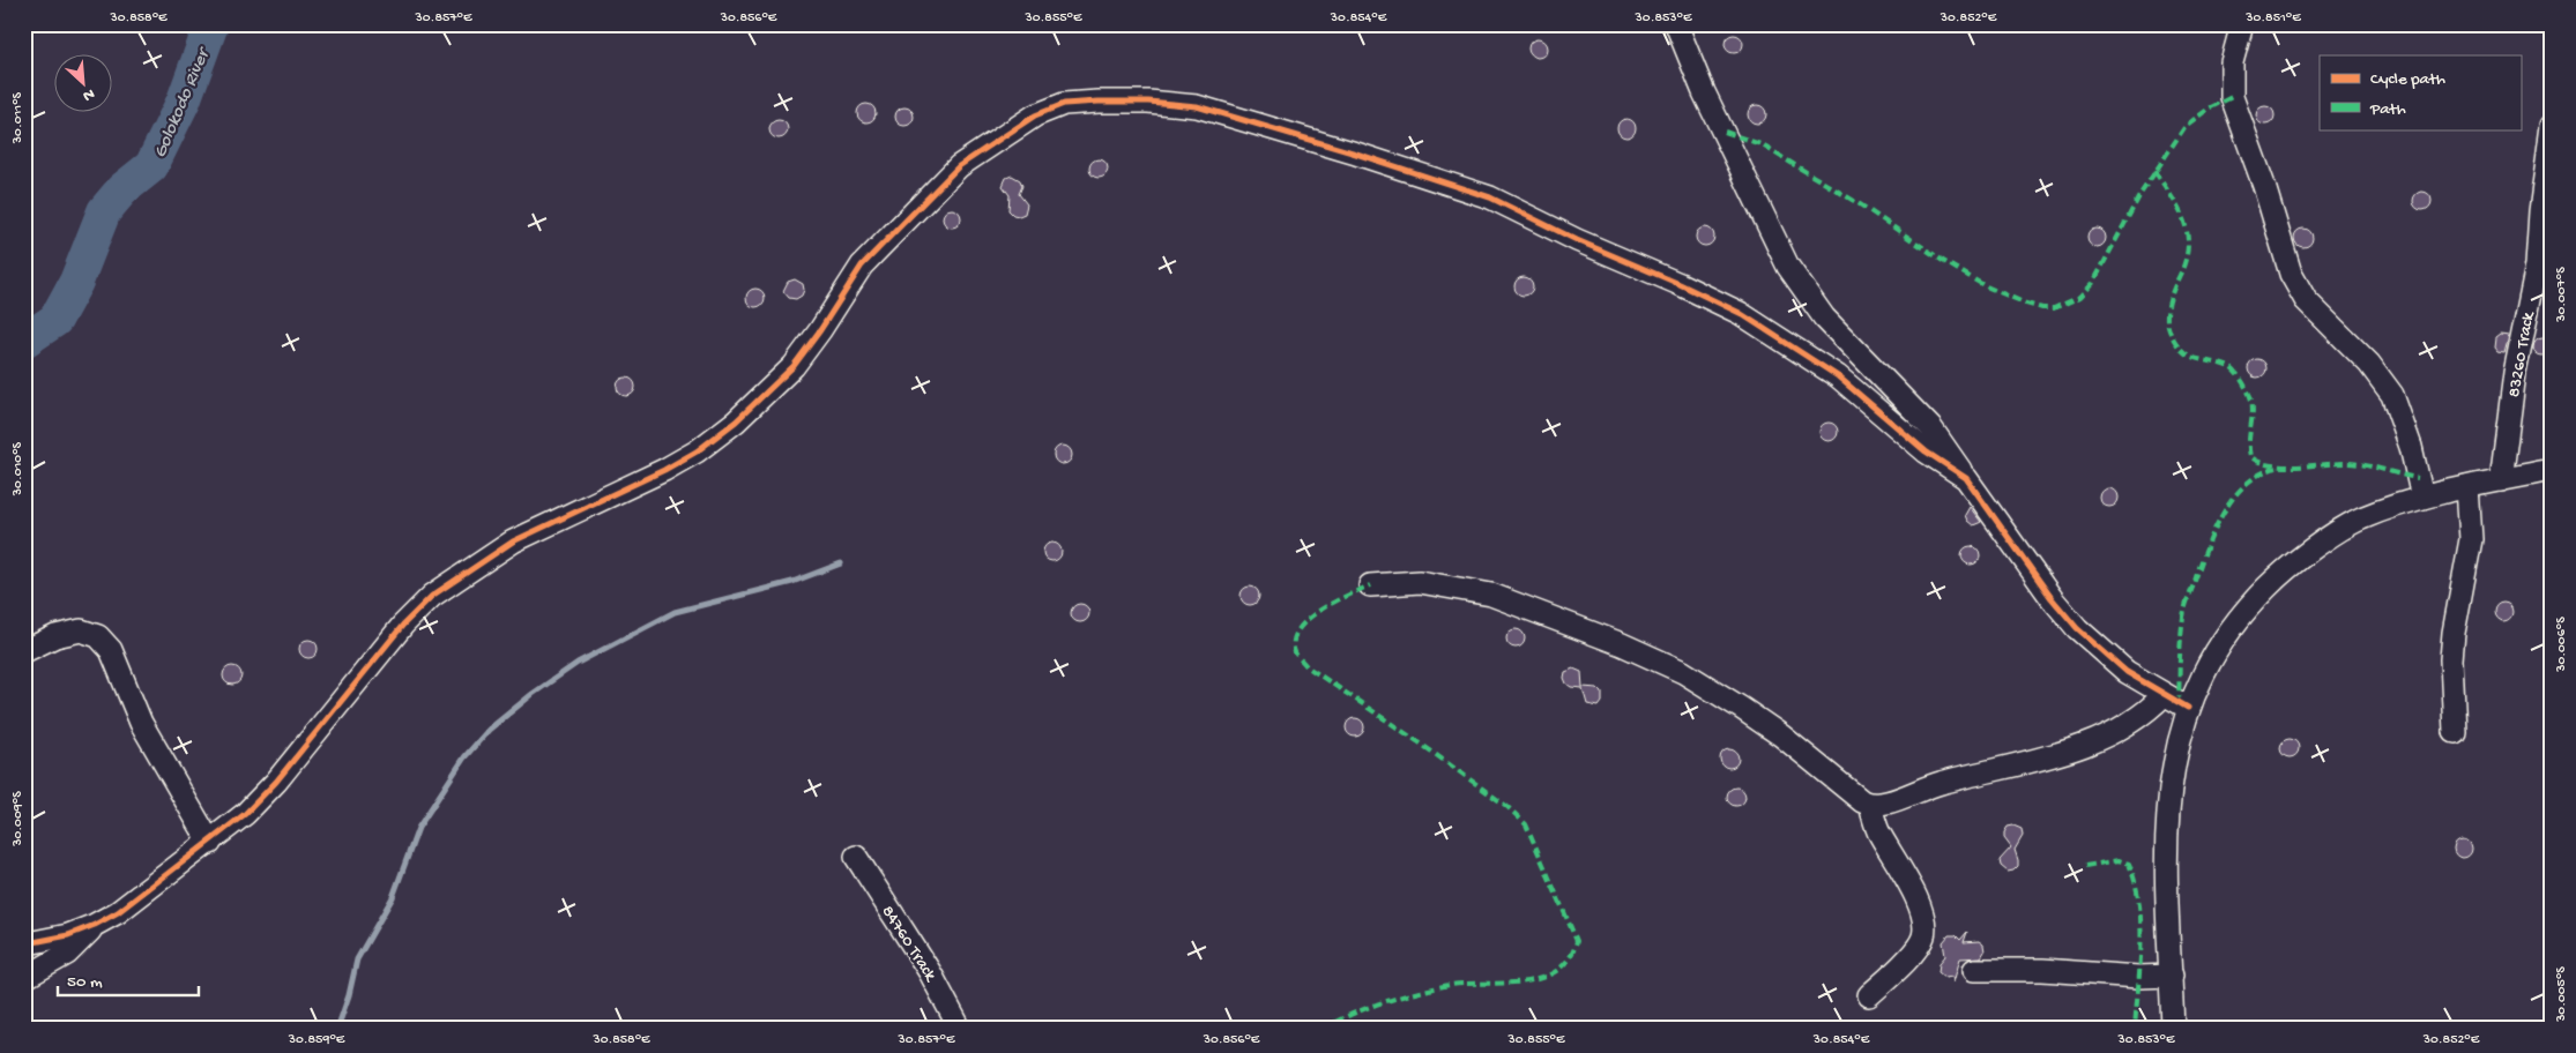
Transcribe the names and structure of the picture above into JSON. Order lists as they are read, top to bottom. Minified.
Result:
{"streets":{"street":["83260 Track","84760 Track"]},"water":["Golokodo River"],"legend":["Cycle path","Path"],"scale_bar":"50 m","north":"bottom right","coordinates":["30.858°E","30.857°E","30.856°E","30.855°E","30.854°E","30.853°E","30.852°E","30.851°E","30.011°S","30.007°S","30.010°S","30.006°S","30.009°S","30.005°S","30.859°E"]}
